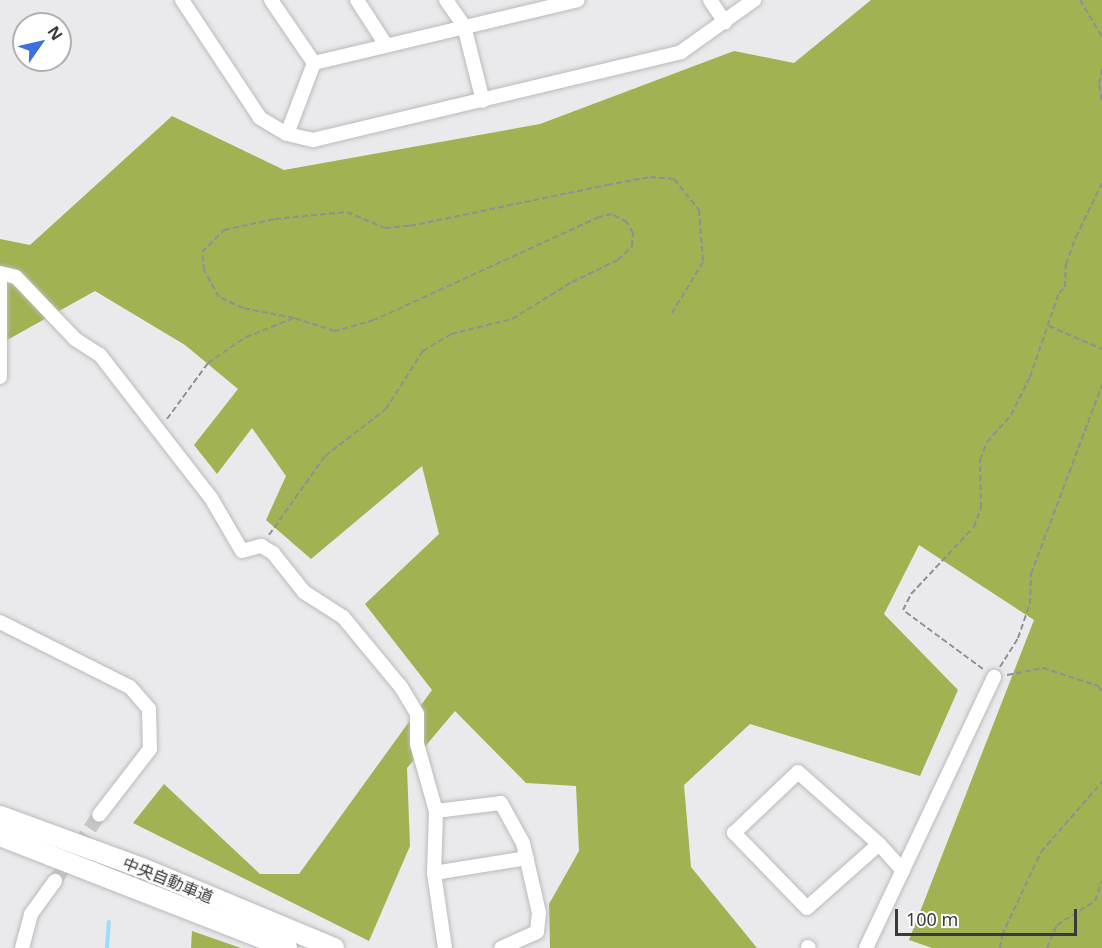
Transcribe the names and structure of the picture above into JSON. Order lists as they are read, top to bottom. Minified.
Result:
{"streets":{"highway":["中央自動車道"]},"scale_bar":"100 m","north":"top right"}
